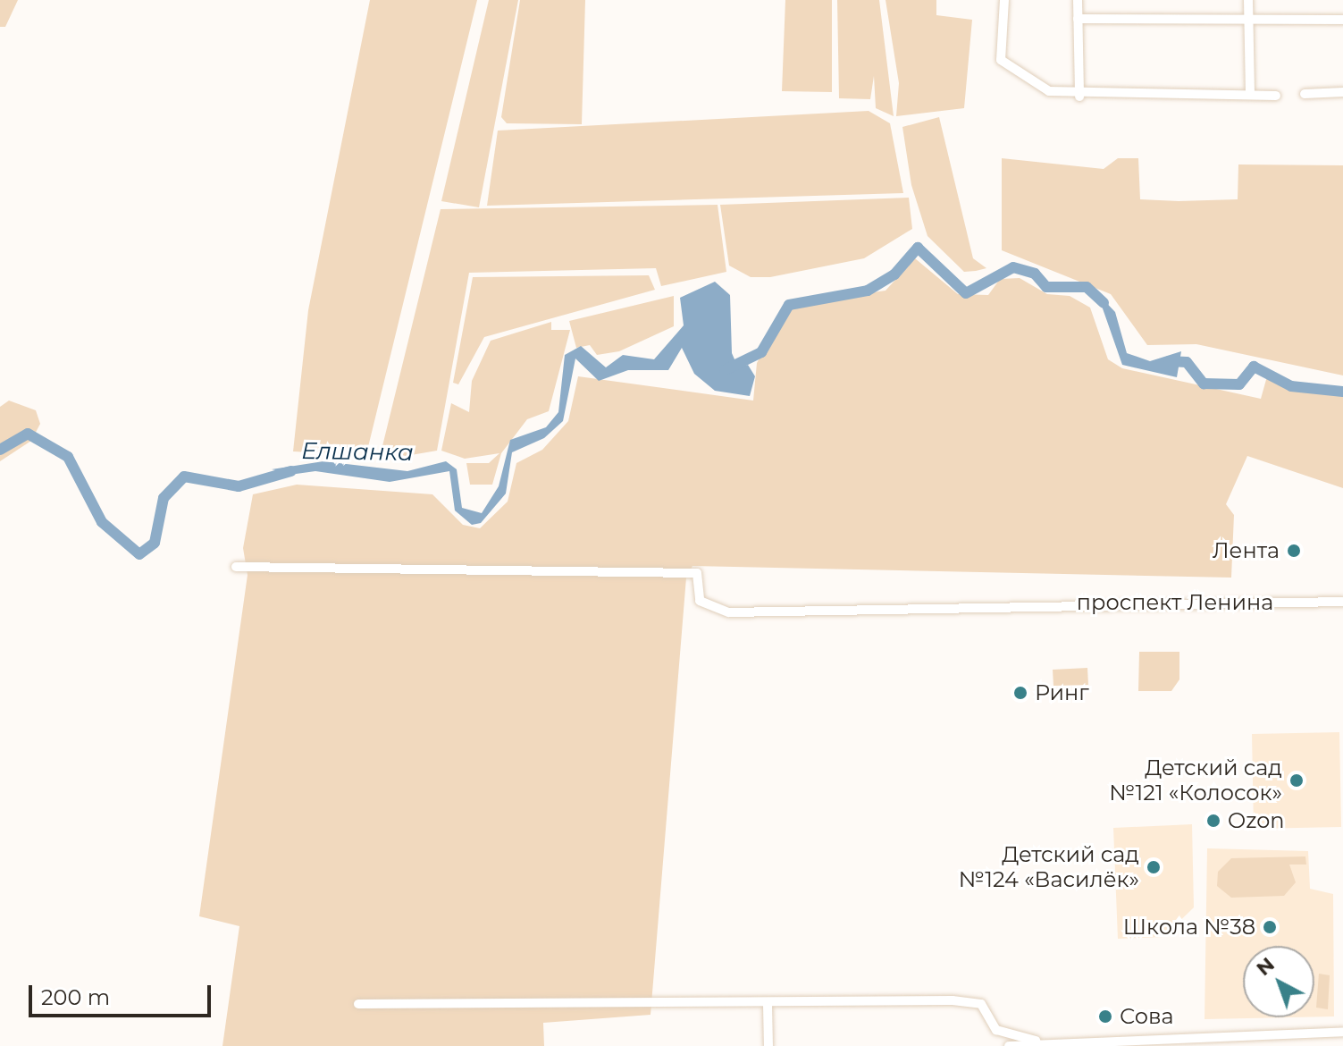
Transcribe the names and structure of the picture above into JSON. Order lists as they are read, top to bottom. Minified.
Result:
{"streets":{"street":["проспект Ленина"]},"water":["Елшанка"],"places":["Лента","Ринг","Детский сад №121 «Колосок»","Ozon","Детский сад №124 «Василёк»","Школа №38","Сова"],"scale_bar":"200 m","north":"top left"}
